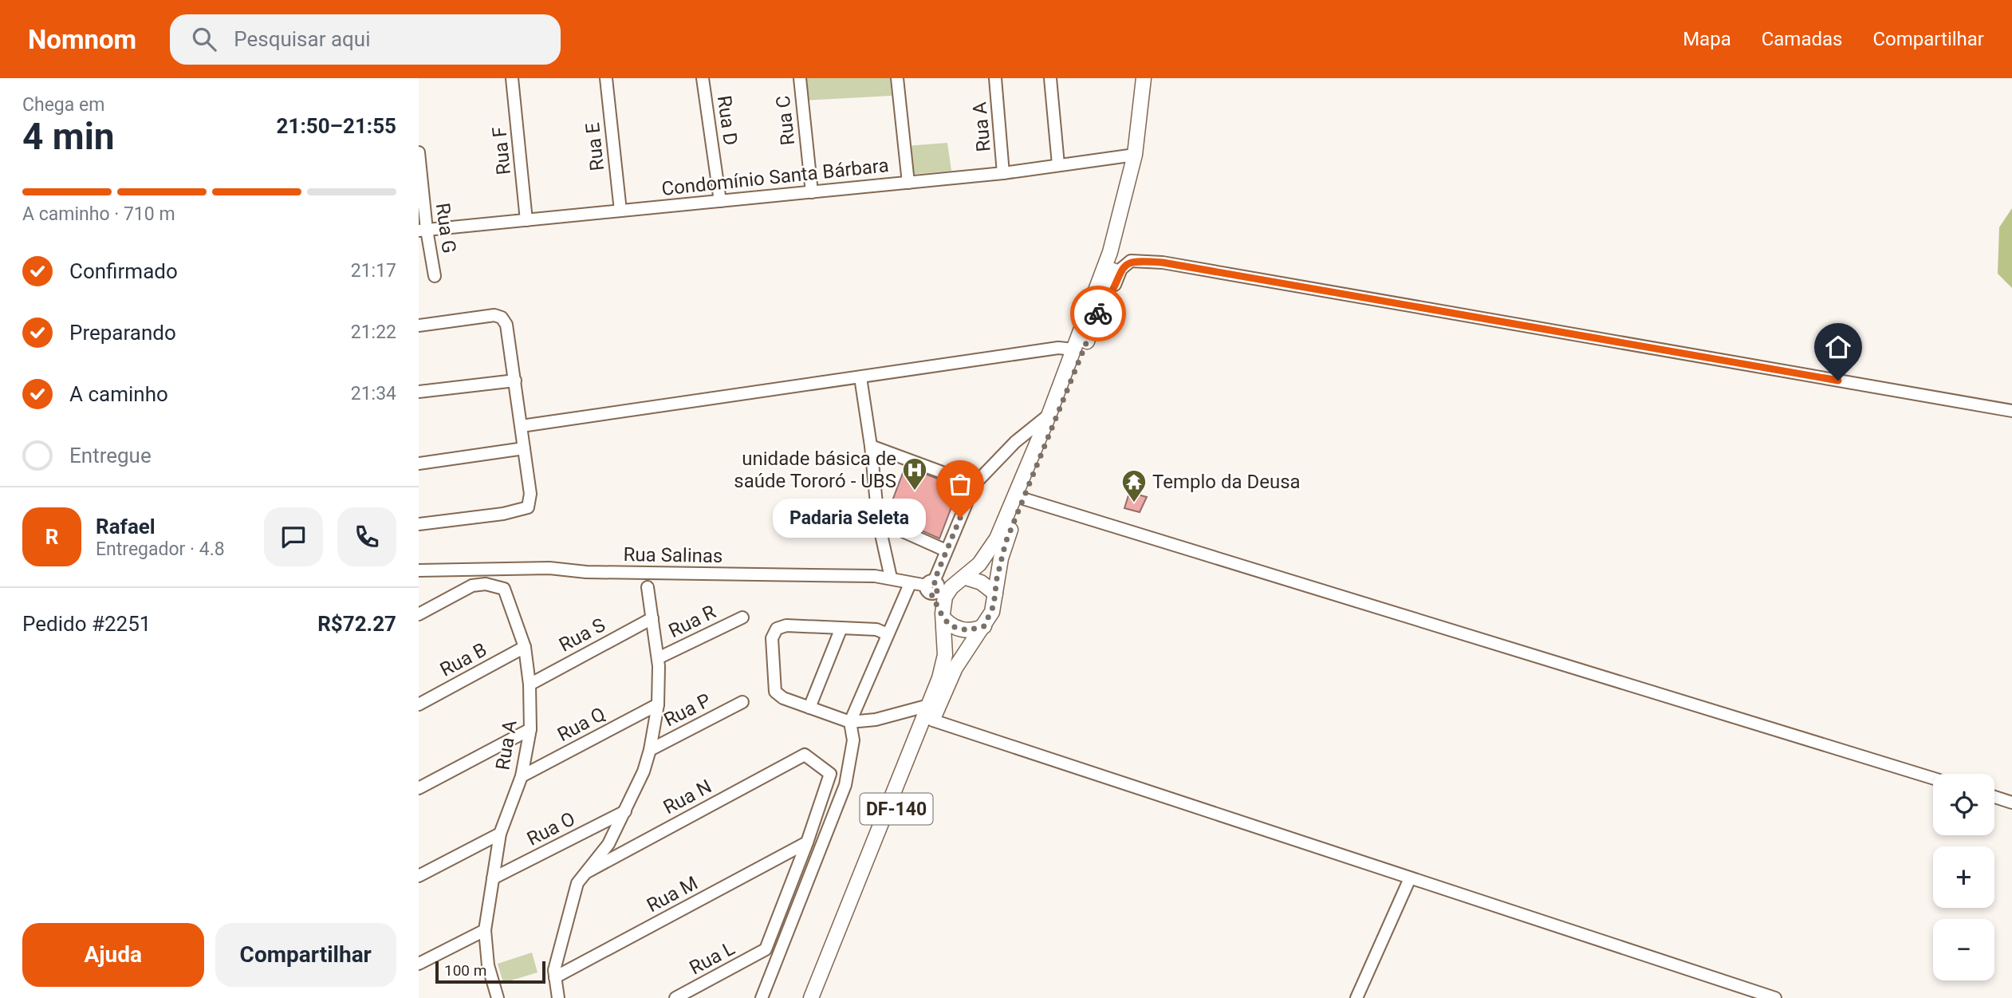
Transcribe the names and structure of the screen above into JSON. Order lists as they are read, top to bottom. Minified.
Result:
{"streets":{"main road":["DF-140"],"street":["Rua D","Rua C","Rua A","Rua E","Rua F","Condomínio Santa Bárbara","Rua G","Rua Salinas","Rua R","Rua S","Rua B","Rua P","Rua Q","Rua N","Rua O","Rua M","Rua L"]},"crossings":[["Rua D","Condomínio Santa Bárbara"],["Rua C","Condomínio Santa Bárbara"],["Rua A","Condomínio Santa Bárbara"],["Rua A","Rua S"],["Rua A","Rua B"],["Rua A","Rua Q"],["Rua A","Rua O"],["Rua E","Condomínio Santa Bárbara"],["Rua F","Condomínio Santa Bárbara"],["Condomínio Santa Bárbara","Rua G"],["Condomínio Santa Bárbara","DF-140"],["Rua Salinas","DF-140"],["Rua N","Rua M"],["Rua N","Rua L"],["Rua M","Rua L"]],"places":{"hospital":["unidade básica de saúde Tororó - UBS"],"temple":["Templo da Deusa"],"other":["Padaria Seleta"]},"scale_bar":"100 m","page":{"header":"Nomnom","search":"Pesquisar aqui","nav":["Mapa","Camadas","Compartilhar"],"heading":["4 min","Chega em","21:50–21:55"],"panel":["Rafael","Entregador · 4.8","Pedido #2251","R$72.27"],"bar":"A caminho · 710 m","list":[["Confirmado","21:17"],["Preparando","21:22"],["A caminho","21:34"],"Entregue"],"bubble":"Padaria Seleta","round":"R","map_buttons":["+","−"],"buttons":["Ajuda","Compartilhar"],"scale":"100 m"}}
